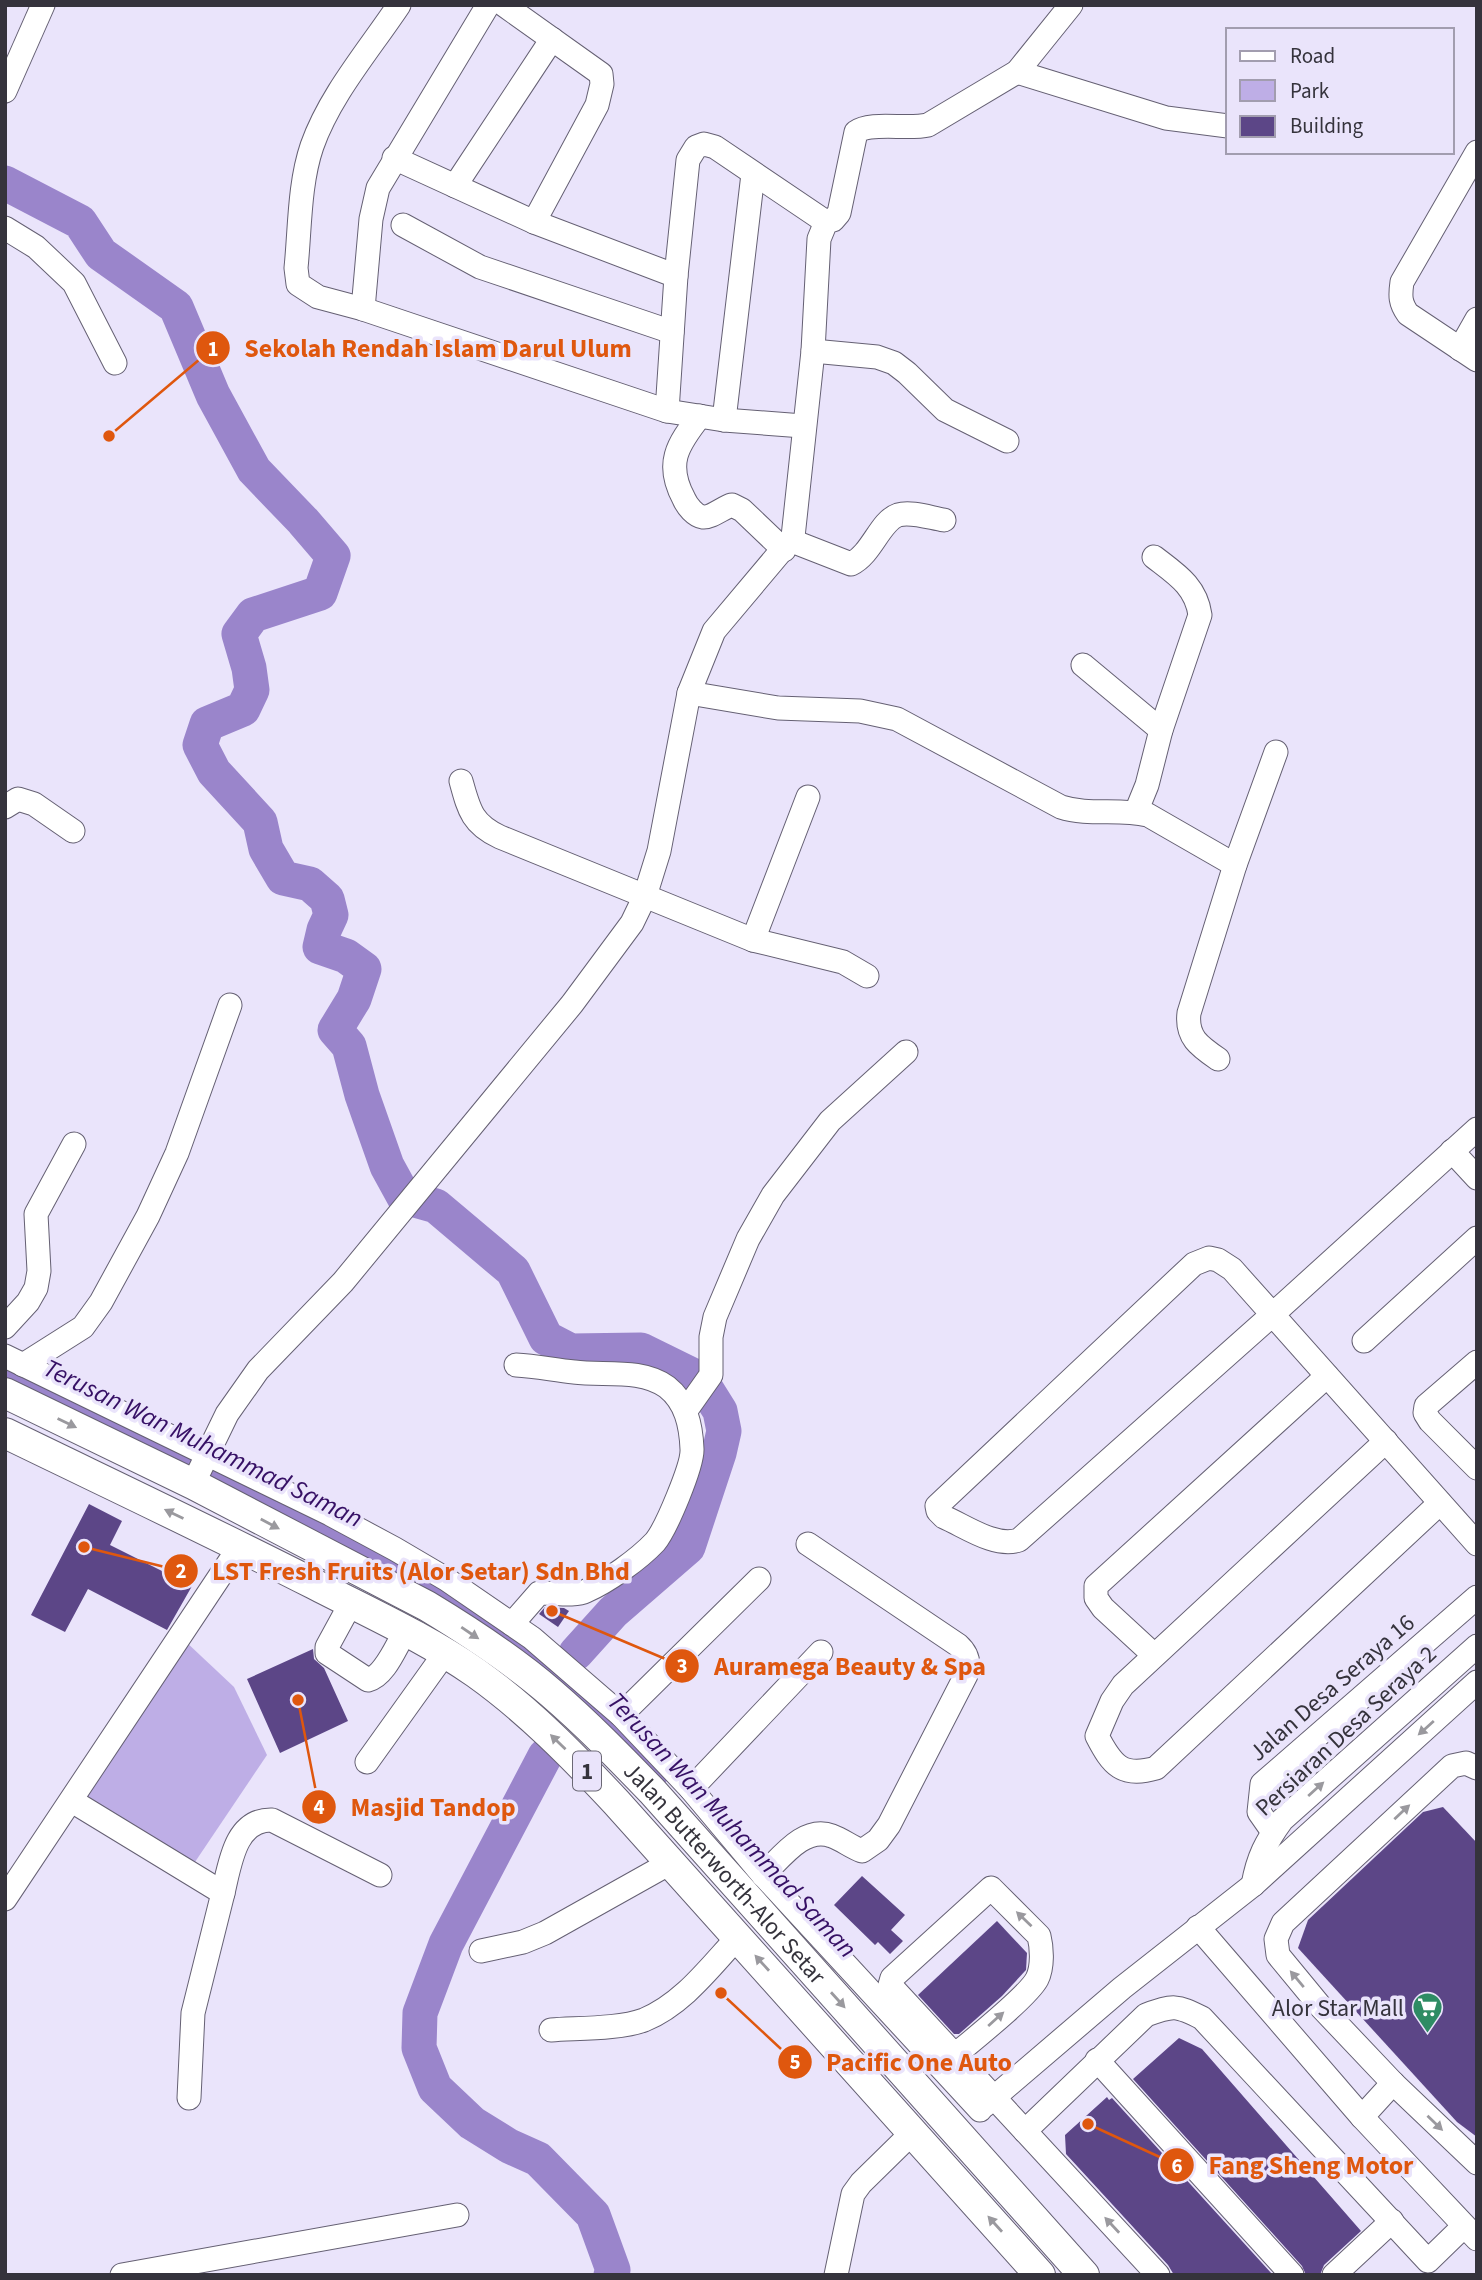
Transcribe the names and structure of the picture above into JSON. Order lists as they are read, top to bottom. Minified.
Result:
{"streets":{"main road":["1","Jalan Butterworth-Alor Setar"],"street":["Jalan Desa Seraya 16","Persiaran Desa Seraya 2"]},"crossings":[["Jalan Desa Seraya 16","Persiaran Desa Seraya 2"],["Persiaran Desa Seraya 2","Jalan Butterworth-Alor Setar"]],"water":["Terusan Wan Muhammad Saman"],"places":{"other":["Sekolah Rendah Islam Darul Ulum","LST Fresh Fruits (Alor Setar) Sdn Bhd","Auramega Beauty & Spa","Masjid Tandop","Pacific One Auto","Fang Sheng Motor"],"supermarket":["Alor Star Mall"]},"legend":["Road","Park","Building"]}
